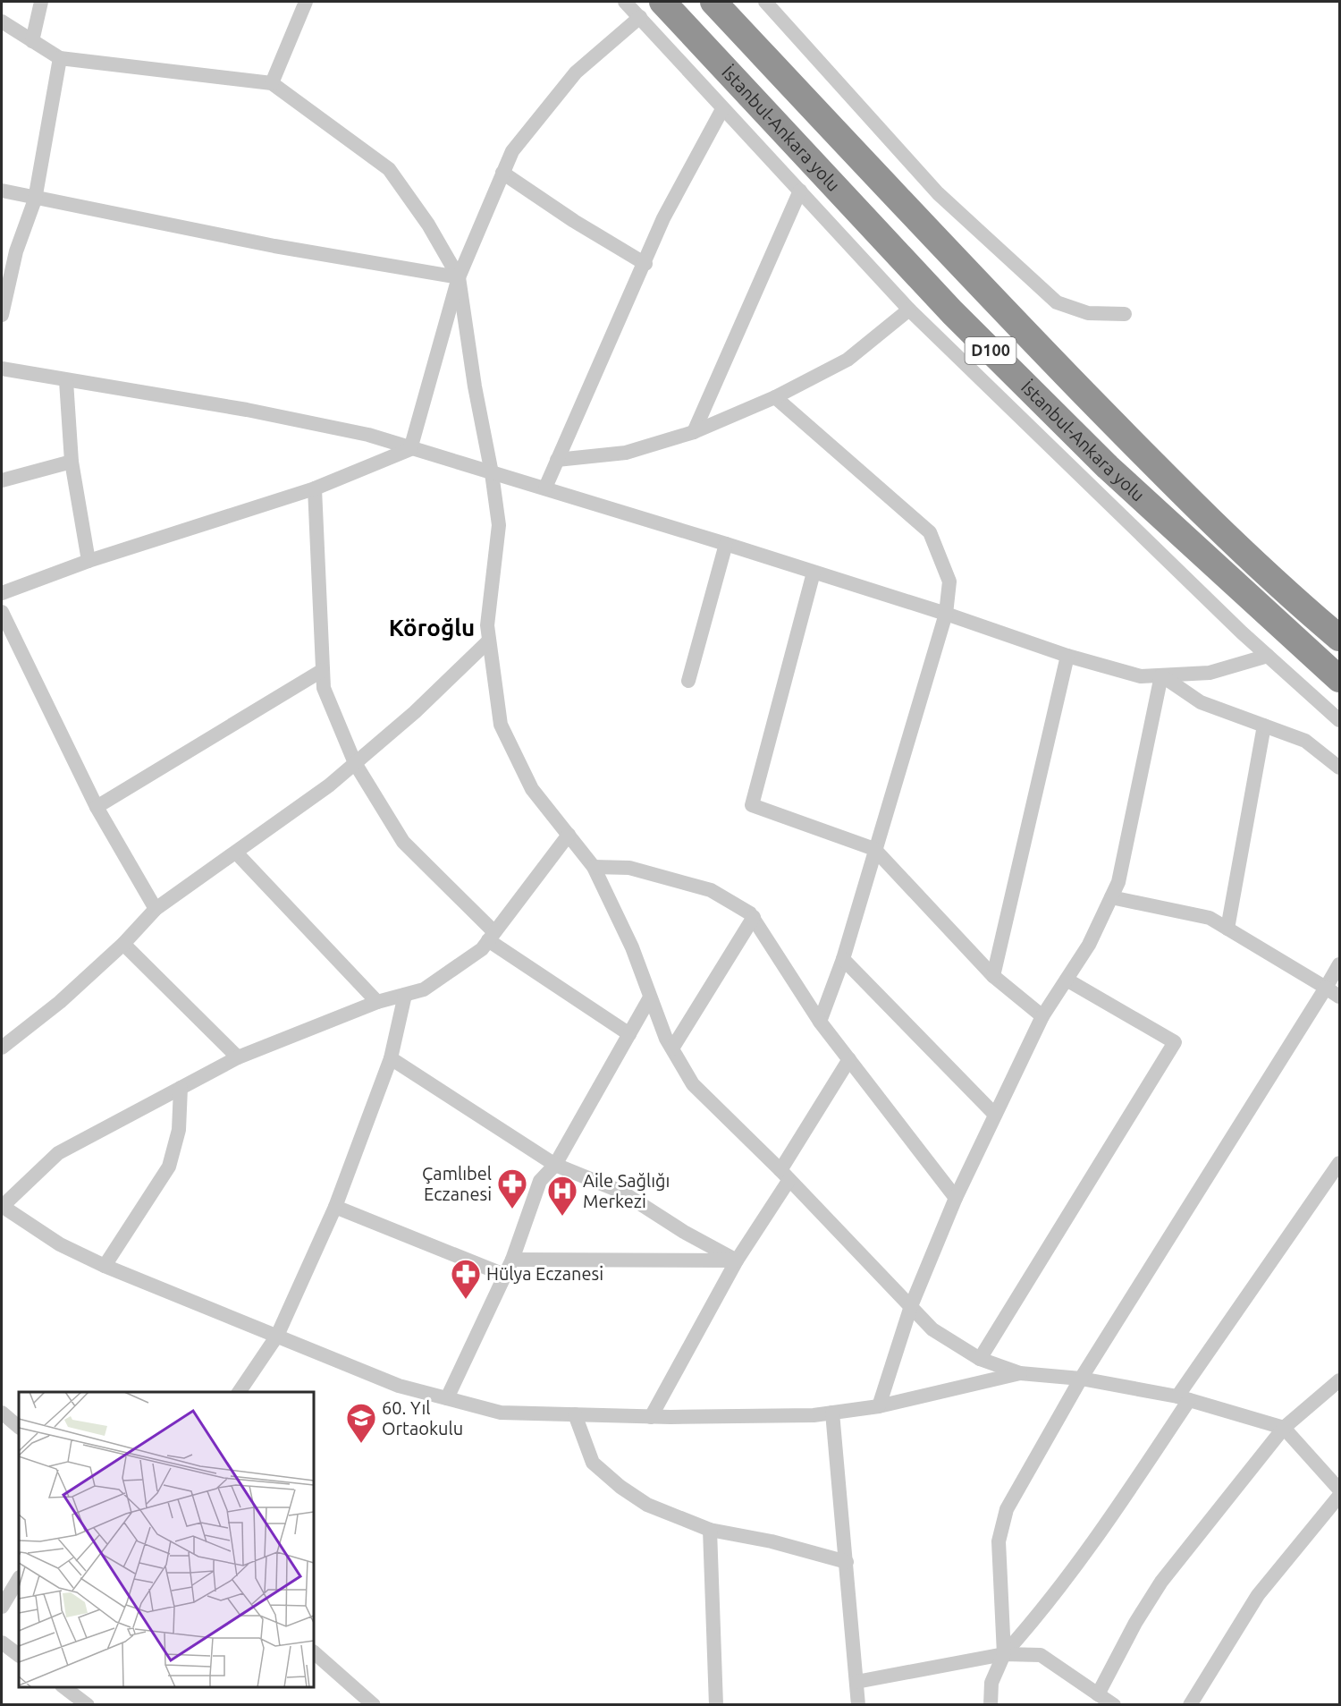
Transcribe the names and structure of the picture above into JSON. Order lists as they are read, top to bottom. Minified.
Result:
{"streets":{"highway":["İstanbul-Ankara yolu","D100"]},"districts":["Köroğlu"],"places":{"pharmacy":["Çamlıbel Eczanesi","Hülya Eczanesi"],"hospital":["Aile Sağlığı Merkezi"],"school or university":["60. Yıl Ortaokulu"]}}
